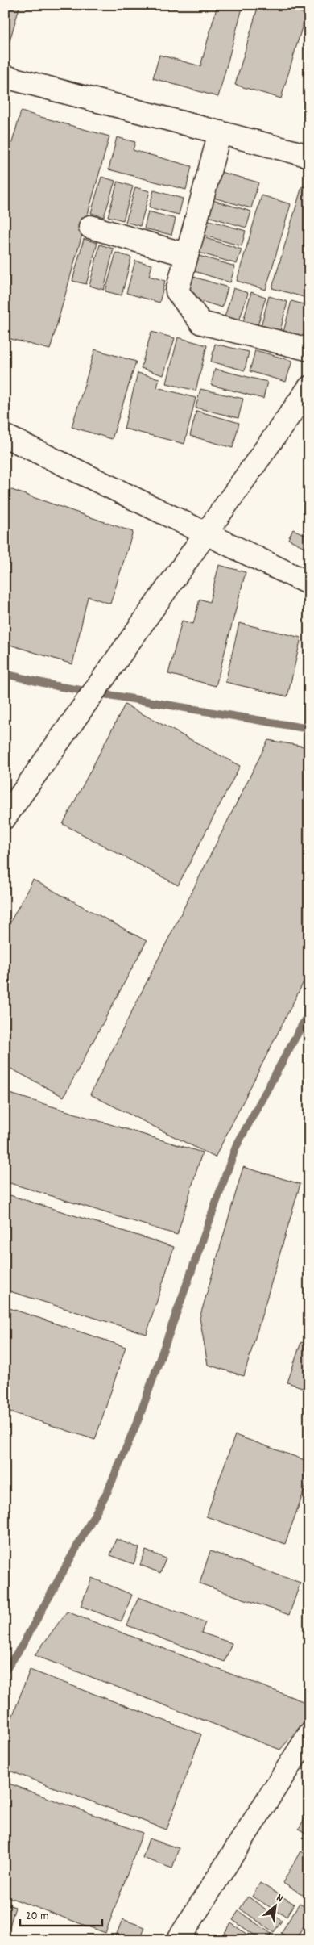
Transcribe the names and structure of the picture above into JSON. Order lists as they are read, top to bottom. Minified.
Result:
{"scale_bar":"20 m","north":"top right"}
